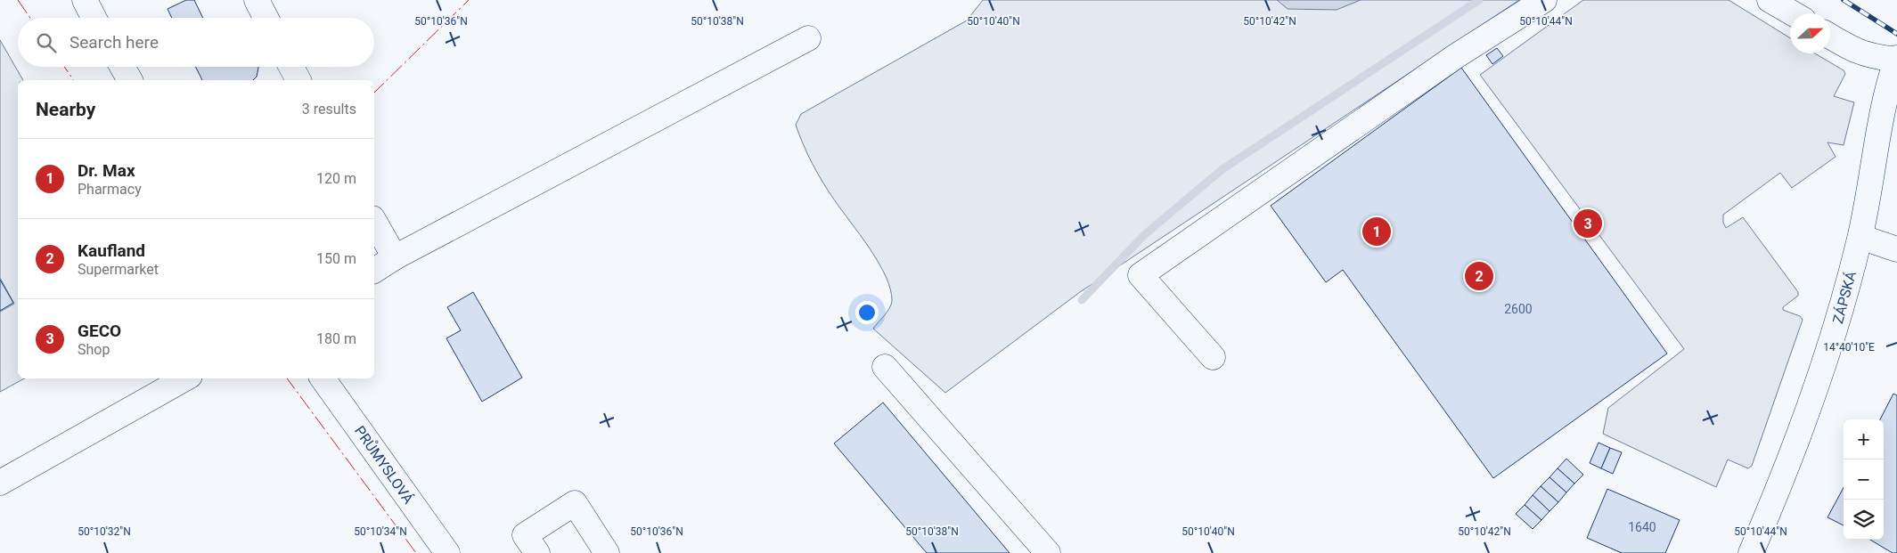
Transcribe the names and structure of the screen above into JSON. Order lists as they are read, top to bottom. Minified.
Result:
{"streets":{"street":["ZÁPSKÁ","PRŮMYSLOVÁ"]},"house_numbers":["2600","1640"],"north":"right","page":{"search":"Search here","heading":["Nearby","3 results"],"list":[{"mark":"1","name":"Dr. Max","note":"Pharmacy","value":"120 m"},{"mark":"2","name":"Kaufland","note":"Supermarket","value":"150 m"},{"mark":"3","name":"GECO","note":"Shop","value":"180 m"}],"pins":["3","1","2"],"map_buttons":["+","−"]},"coordinates":["50°10'38\"N","50°10'42\"N","50°10'44\"N","50°10'36\"N","50°10'40\"N","14°40'10\"E","50°10'32\"N","50°10'34\"N"]}
